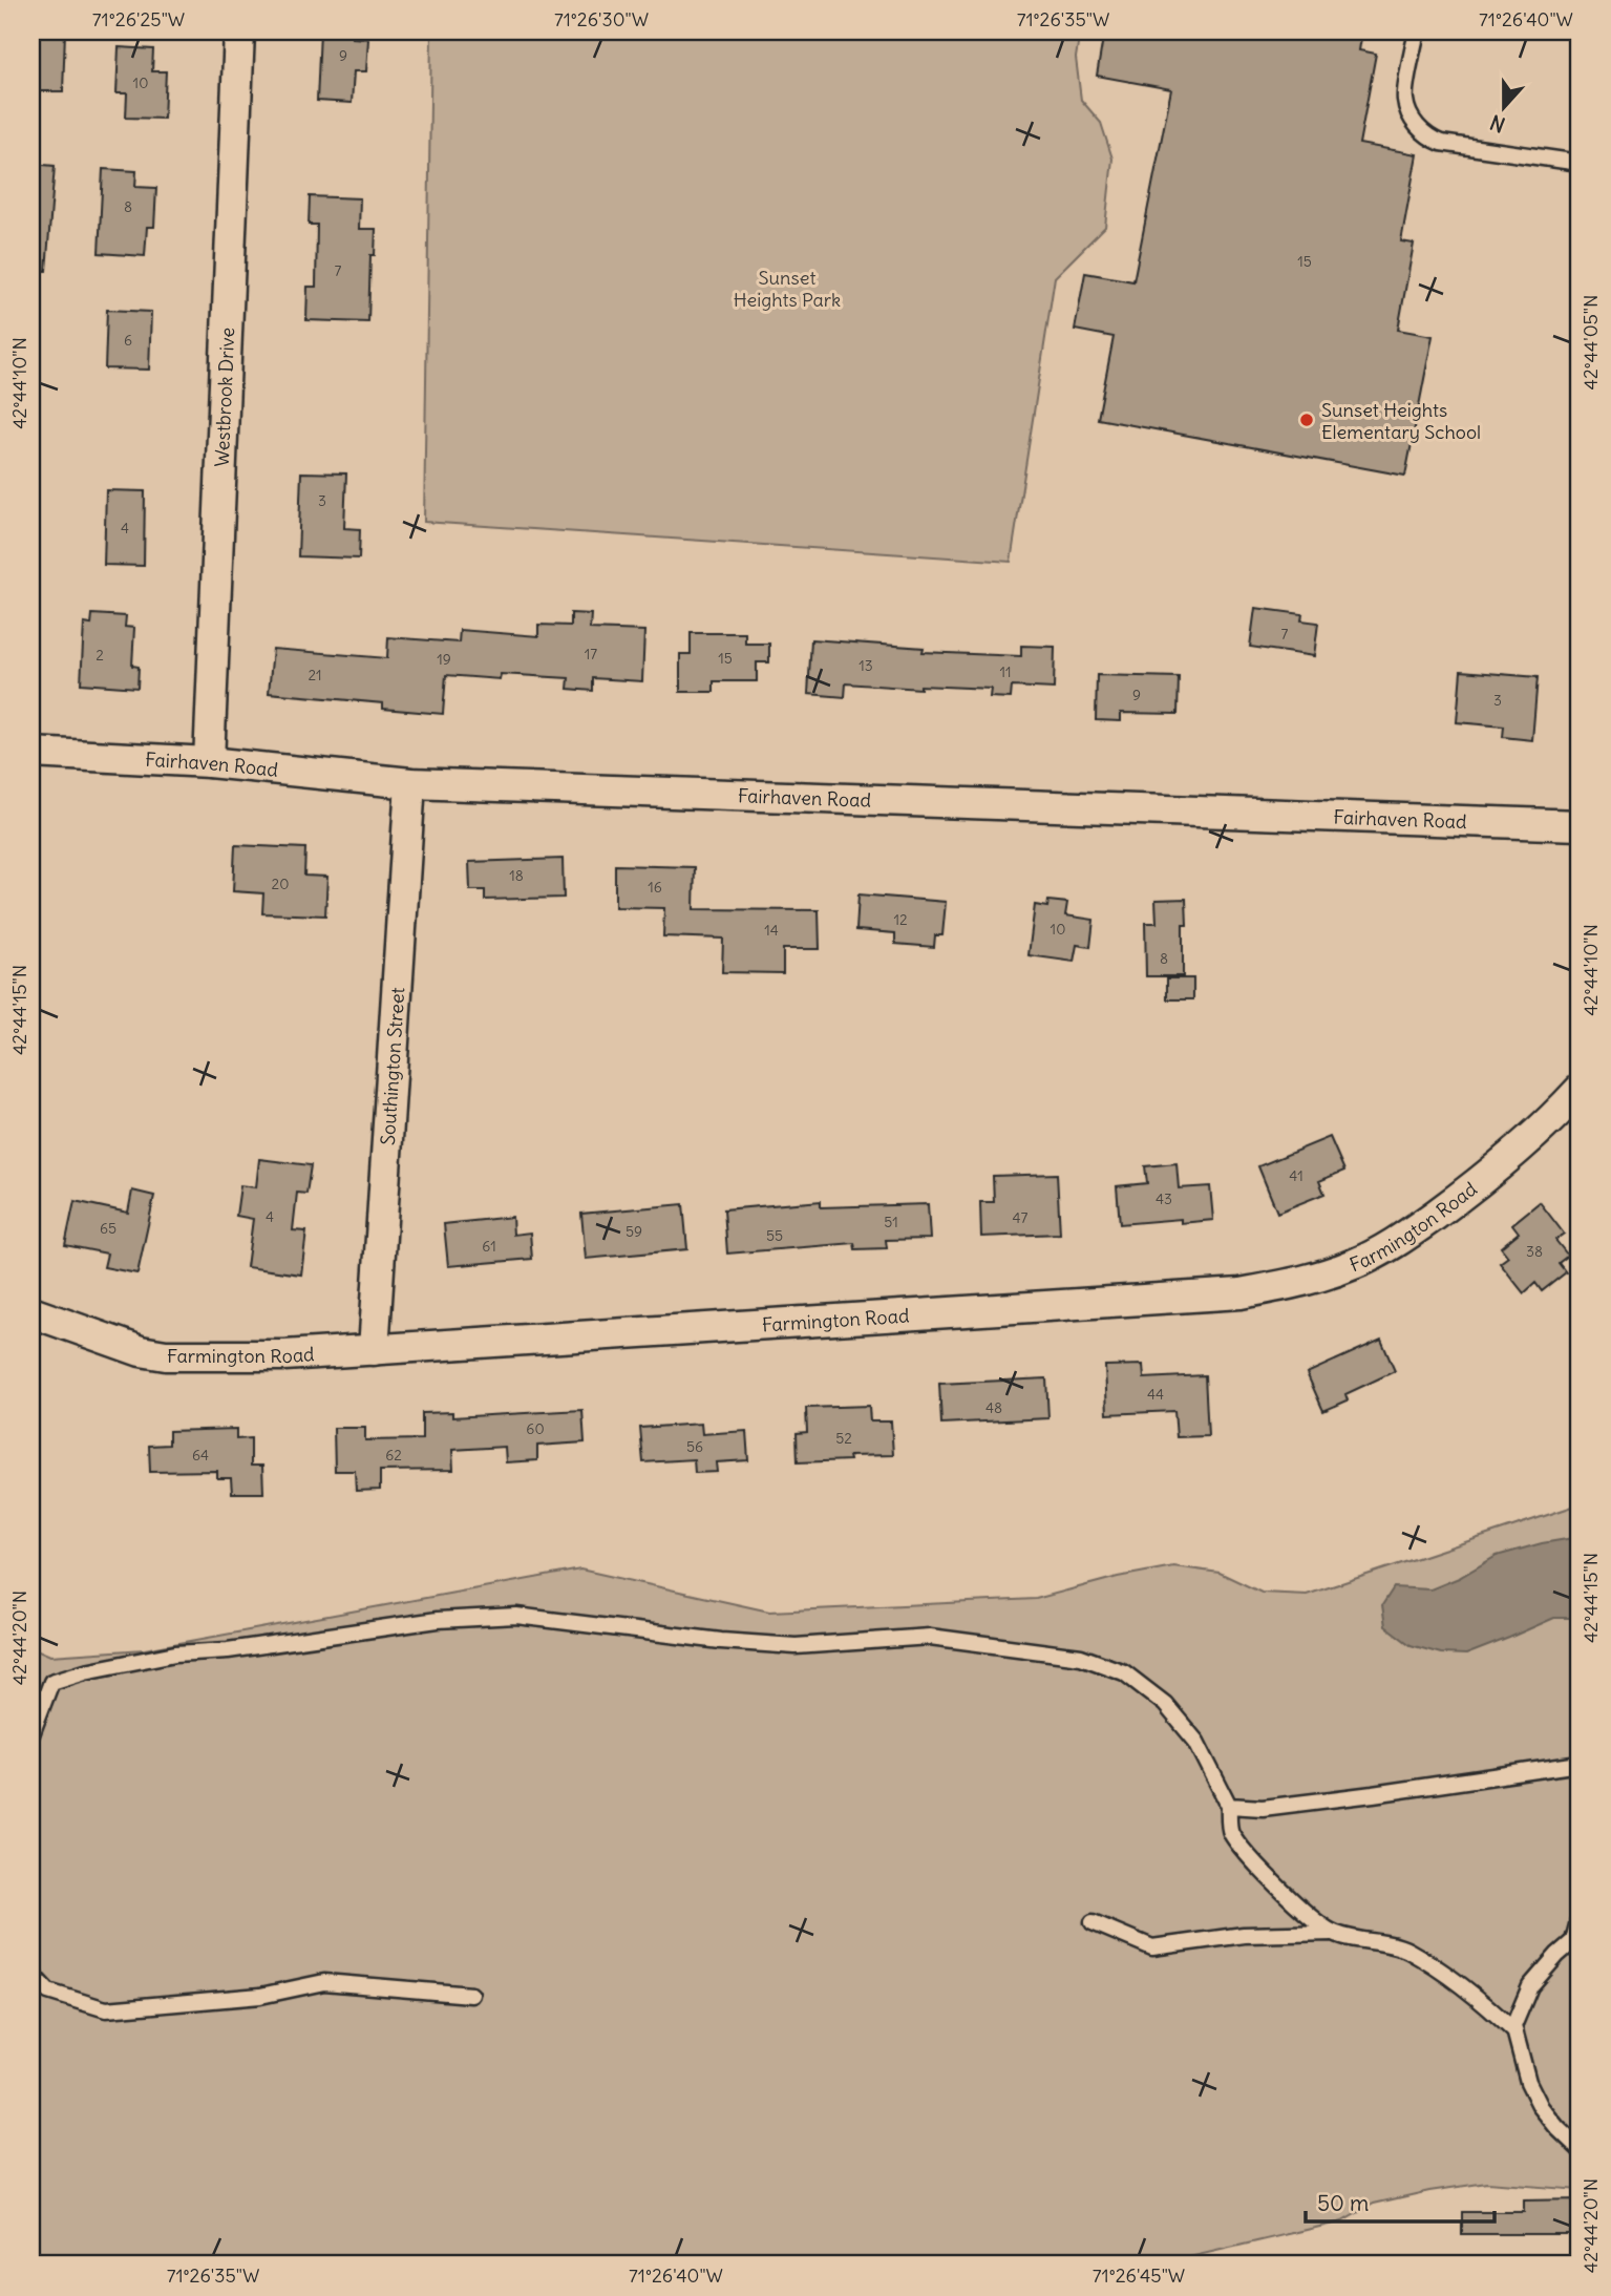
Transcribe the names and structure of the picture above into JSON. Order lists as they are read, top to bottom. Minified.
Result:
{"streets":{"street":["Westbrook Drive","Fairhaven Road","Southington Street","Farmington Road"]},"crossings":[["Westbrook Drive","Fairhaven Road"],["Fairhaven Road","Southington Street"],["Southington Street","Farmington Road"]],"parks":["Sunset Heights Park"],"places":["Sunset Heights Elementary School"],"house_numbers":["9","10","8","15","7","6","3","4","7","17","2","15","19","13","11","21","9","3","18","20","16","12","10","14","8","41","43","4","47","51","65","59","55","61","38","44","48","60","52","56","64","62"],"scale_bar":"50 m","north":"bottom","coordinates":["71°26'25\"W","71°26'30\"W","71°26'35\"W","71°26'40\"W","42°44'05\"N","42°44'10\"N","42°44'15\"N","42°44'20\"N","71°26'45\"W"]}
